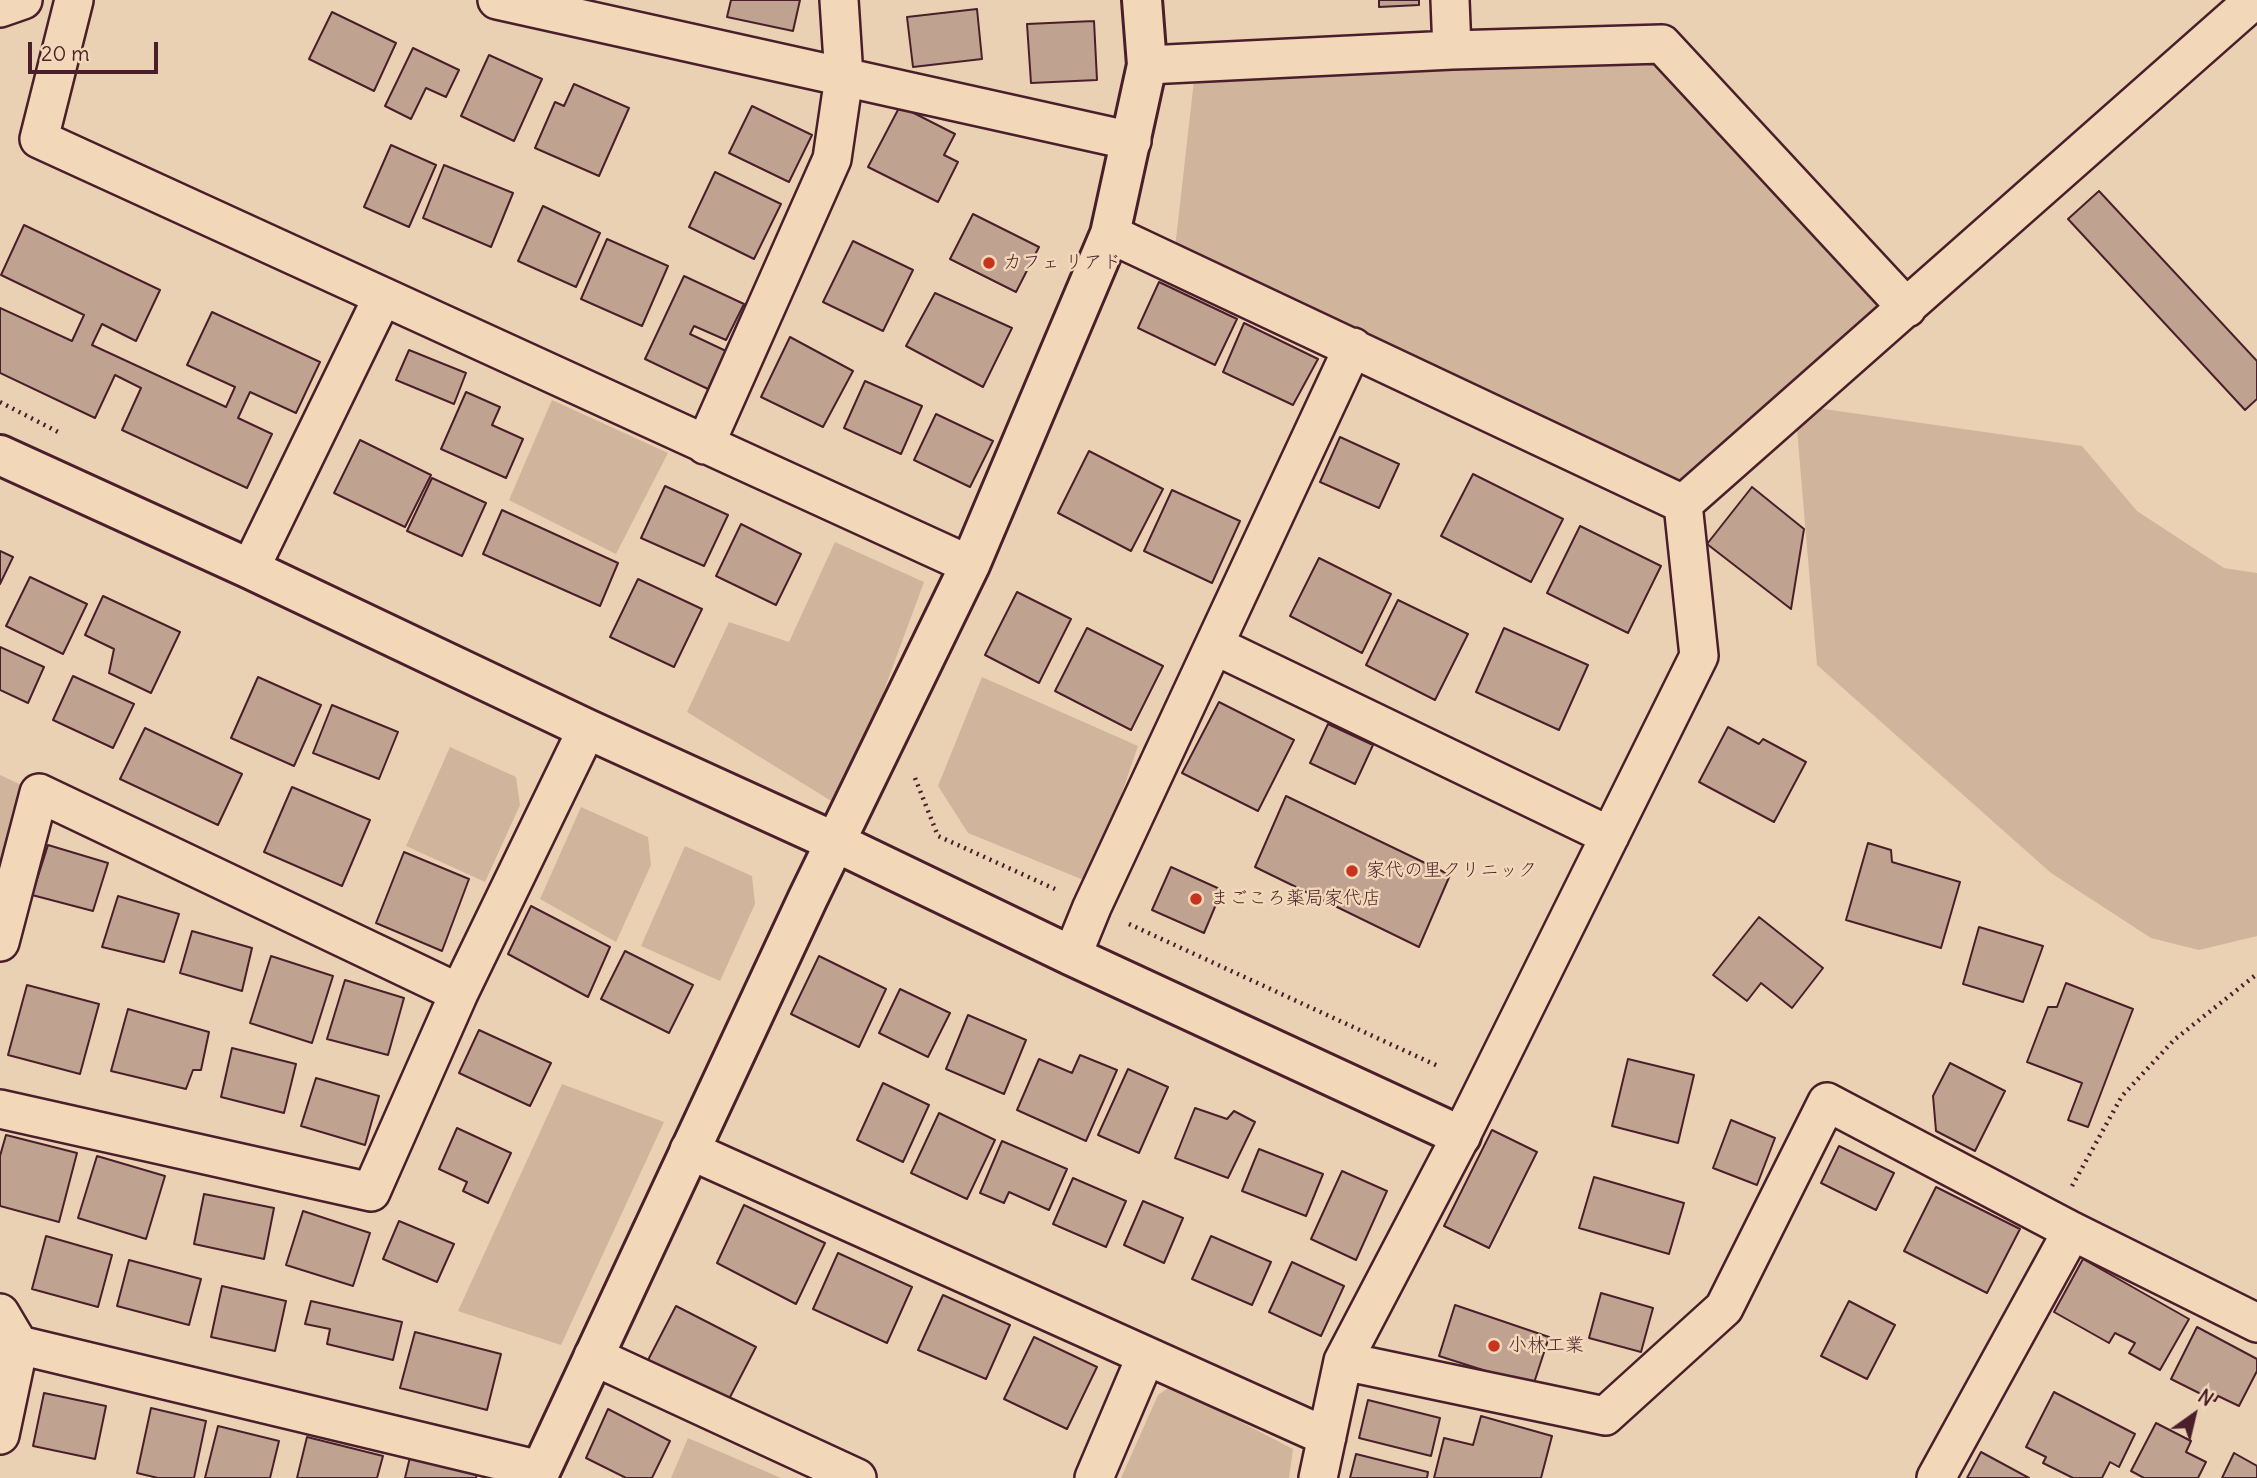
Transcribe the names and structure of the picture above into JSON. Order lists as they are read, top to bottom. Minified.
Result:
{"places":["カフェ リアド","家代の里クリニック","まごころ薬局家代店","小林工業"],"scale_bar":"20 m","north":"top right"}
